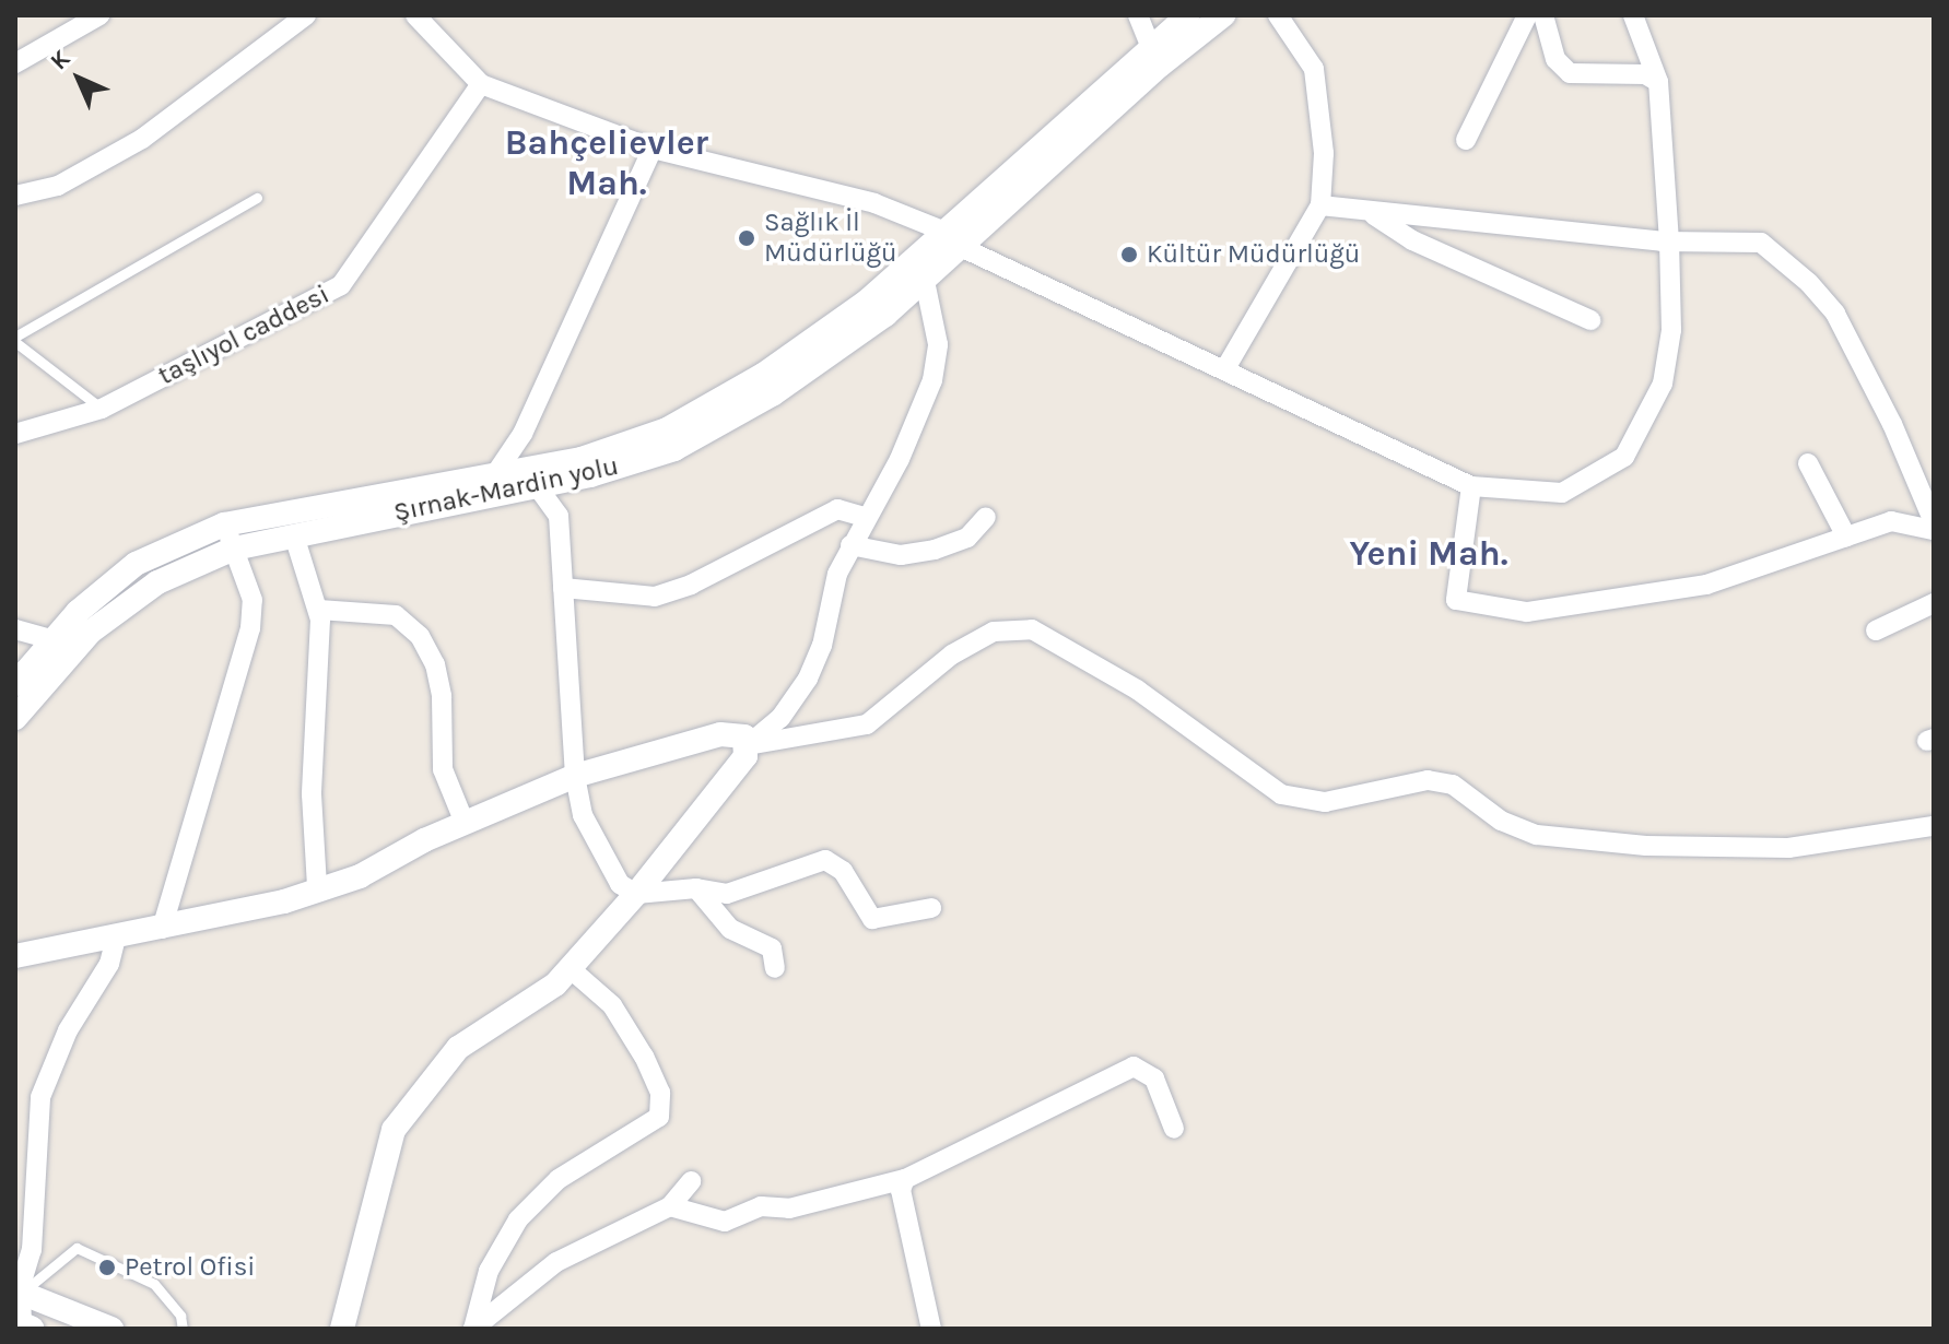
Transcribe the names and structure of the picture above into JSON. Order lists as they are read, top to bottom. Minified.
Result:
{"streets":{"street":["taşlıyol caddesi","Şırnak-Mardin yolu"]},"districts":["Bahçelievler Mah.","Yeni Mah."],"places":["Sağlık İl Müdürlüğü","Kültür Müdürlüğü","Petrol Ofisi"],"north":"top left"}
